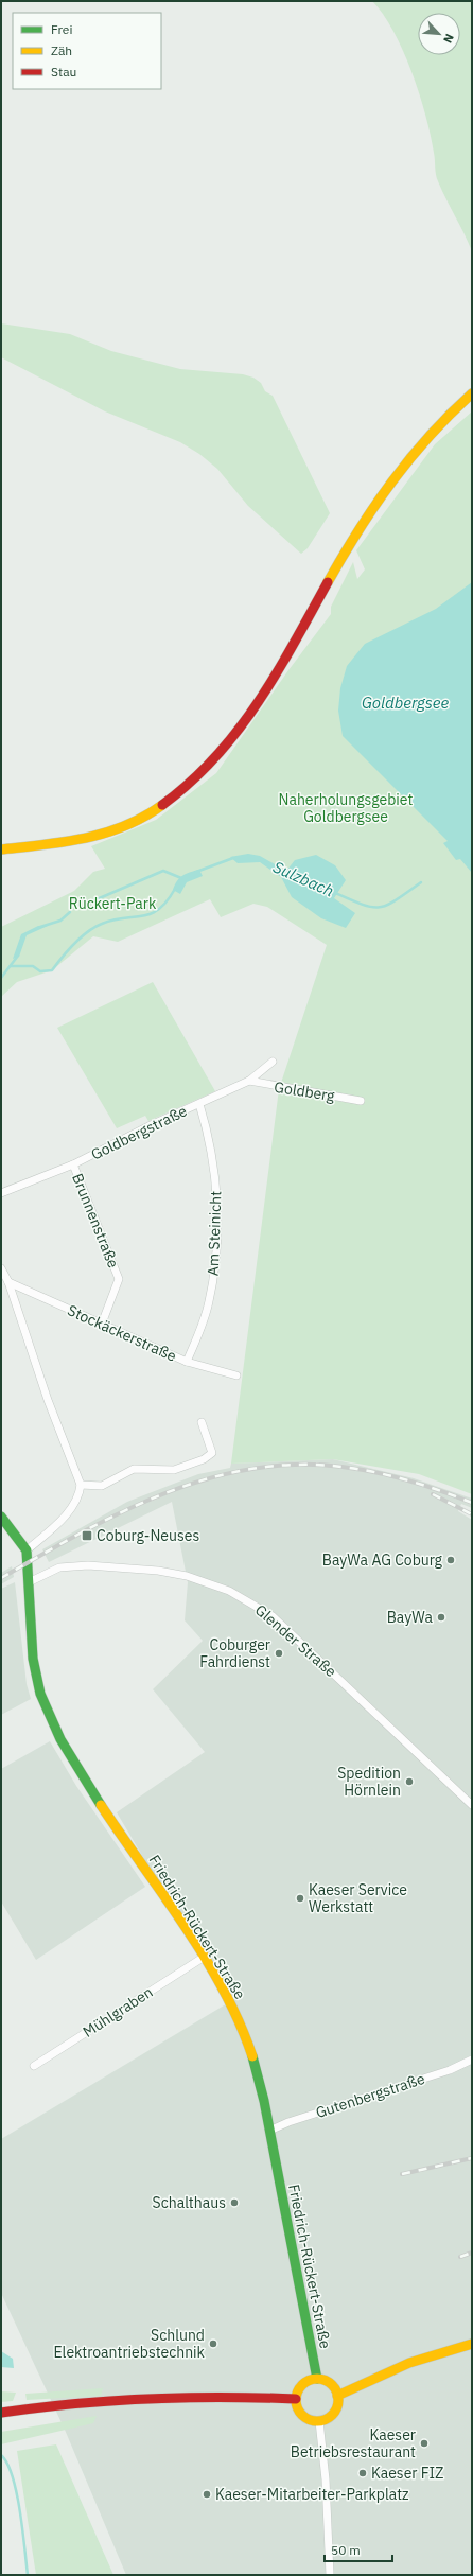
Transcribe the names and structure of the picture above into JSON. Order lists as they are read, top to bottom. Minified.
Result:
{"streets":{"main road":["Friedrich-Rückert-Straße"],"street":["Goldberg","Goldbergstraße","Brunnenstraße","Am Steinicht","Stockäckerstraße","Glender Straße","Mühlgraben","Gutenbergstraße"]},"crossings":[["Goldberg","Goldbergstraße"],["Goldbergstraße","Brunnenstraße"],["Goldbergstraße","Am Steinicht"],["Brunnenstraße","Stockäckerstraße"],["Am Steinicht","Stockäckerstraße"],["Glender Straße","Friedrich-Rückert-Straße"],["Friedrich-Rückert-Straße","Mühlgraben"],["Friedrich-Rückert-Straße","Gutenbergstraße"]],"water":["Goldbergsee","Sulzbach"],"parks":["Naherholungsgebiet Goldbergsee","Rückert-Park"],"places":{"transit":["Coburg-Neuses"],"other":["BayWa AG Coburg","BayWa","Coburger Fahrdienst","Spedition Hörnlein","Kaeser Service Werkstatt","Schalthaus","Schlund Elektroantriebstechnik","Kaeser Betriebsrestaurant","Kaeser FIZ","Kaeser-Mitarbeiter-Parkplatz"]},"legend":["Frei","Zäh","Stau"],"scale_bar":"50 m","north":"bottom right"}
